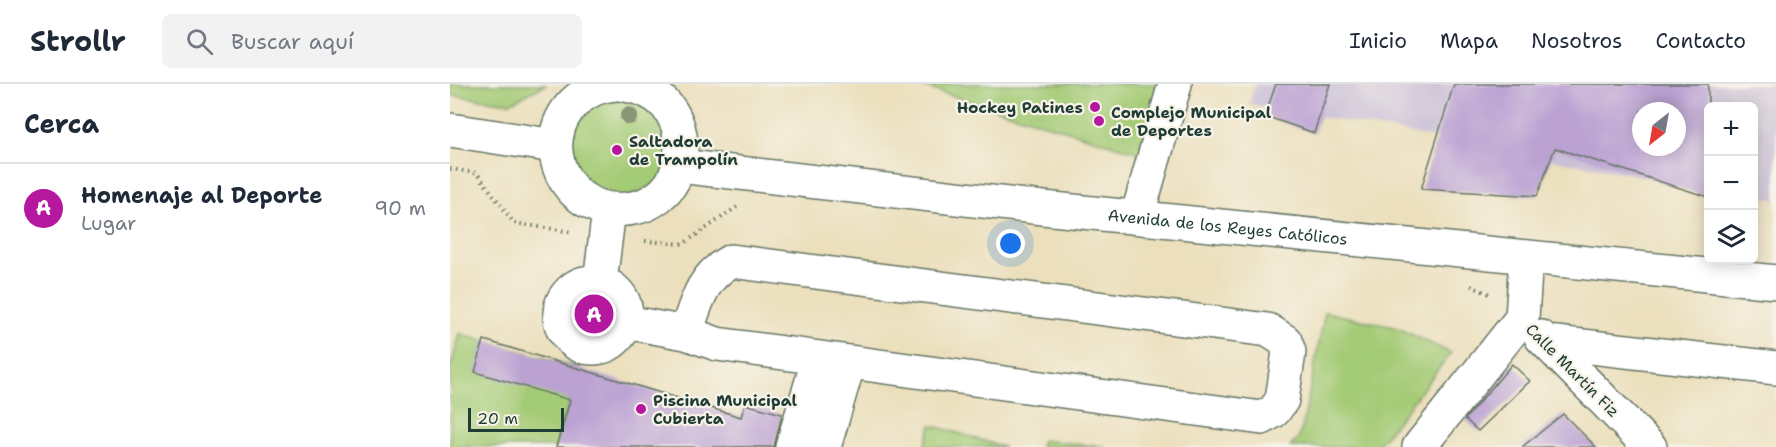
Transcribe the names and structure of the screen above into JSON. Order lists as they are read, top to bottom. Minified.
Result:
{"streets":{"street":["Avenida de los Reyes Católicos","Calle Martín Fiz"]},"places":["Hockey Patines","Complejo Municipal de Deportes","Saltadora de Trampolín","Piscina Municipal Cubierta"],"scale_bar":"20 m","north":"bottom left","page":{"header":"Strollr","search":"Buscar aquí","nav":["Inicio","Mapa","Nosotros","Contacto"],"heading":"Cerca","map_buttons":["+","−"],"list":[{"mark":"A","name":"Homenaje al Deporte","note":"Lugar","value":"90 m"}],"pins":"A","scale":"20 m"}}
